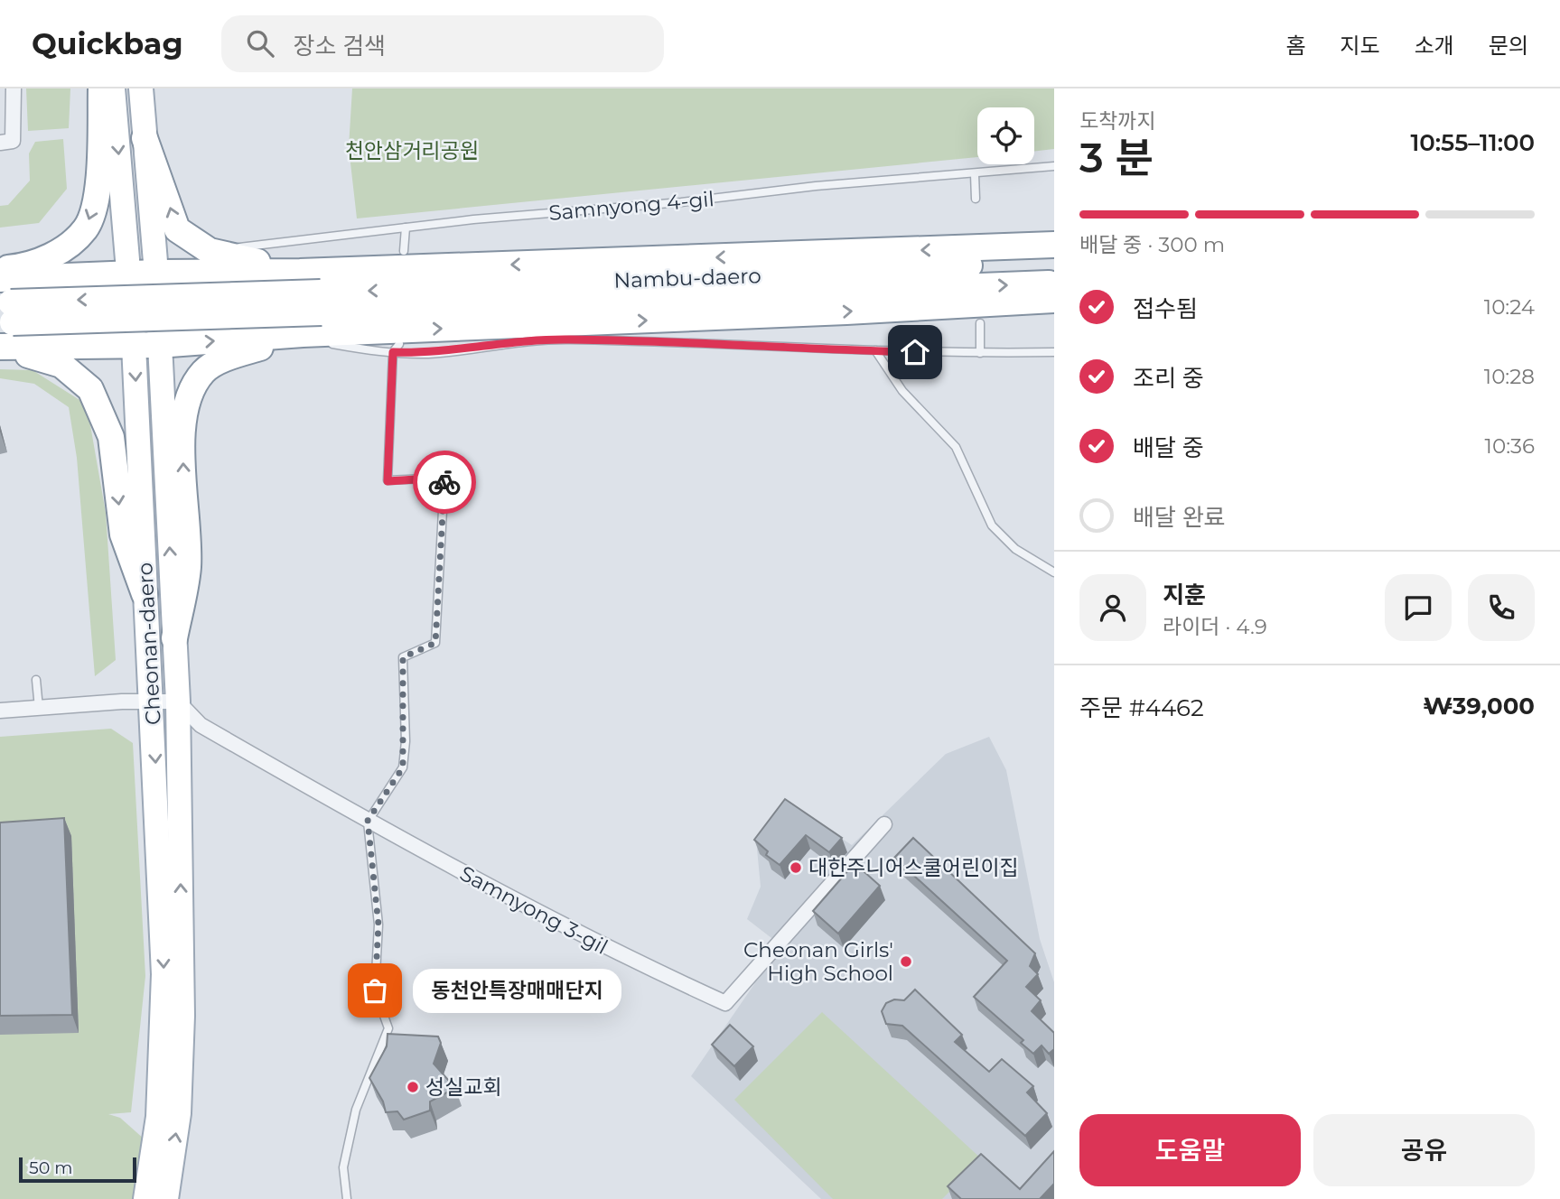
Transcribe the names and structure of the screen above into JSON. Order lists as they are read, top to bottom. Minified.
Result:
{"streets":{"highway":["Nambu-daero"],"main road":["Cheonan-daero"],"street":["Samnyong 3-gil"],"lane":["Samnyong 4-gil"]},"crossings":[["Cheonan-daero","Samnyong 3-gil"]],"parks":["천안삼거리공원"],"places":["대한주니어스쿨어린이집","Cheonan Girls' High School","동천안특장매매단지","성실교회"],"scale_bar":"50 m","page":{"header":"Quickbag","search":"장소 검색","nav":["홈","지도","소개","문의"],"heading":["3 분","도착까지","10:55–11:00"],"panel":["지훈","라이더 · 4.9","주문 #4462","₩39,000"],"bar":"배달 중 · 300 m","list":[["접수됨","10:24"],["조리 중","10:28"],["배달 중","10:36"],"배달 완료"],"bubble":"동천안특장매매단지","buttons":["도움말","공유"],"scale":"50 m"}}
